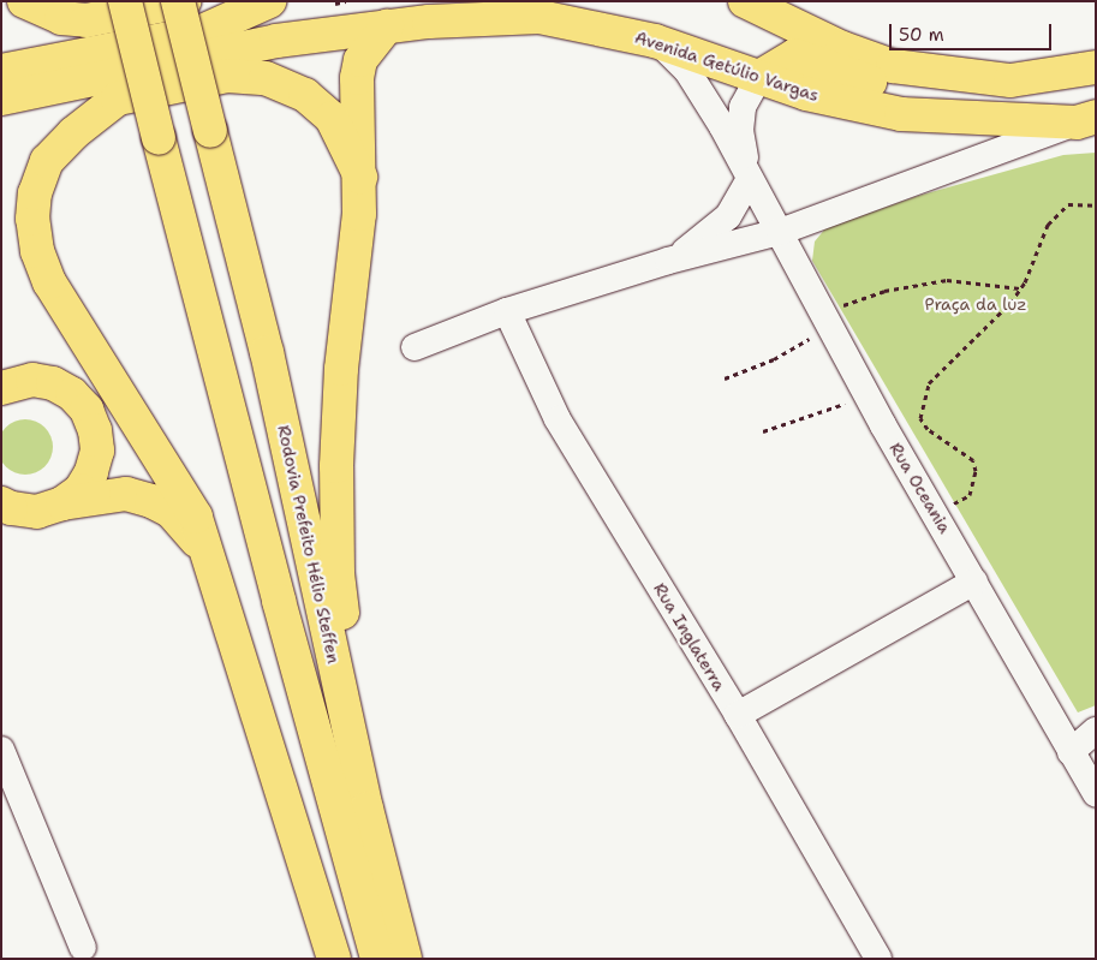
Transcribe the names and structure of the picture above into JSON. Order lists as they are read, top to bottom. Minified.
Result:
{"streets":{"main road":["Avenida Getúlio Vargas","Rodovia Prefeito Hélio Steffen"],"street":["Rua Oceania","Rua Inglaterra"]},"crossings":[["Avenida Getúlio Vargas","Rua Oceania"],["Avenida Getúlio Vargas","Rua Inglaterra"]],"parks":["Praça da luz"],"scale_bar":"50 m"}
